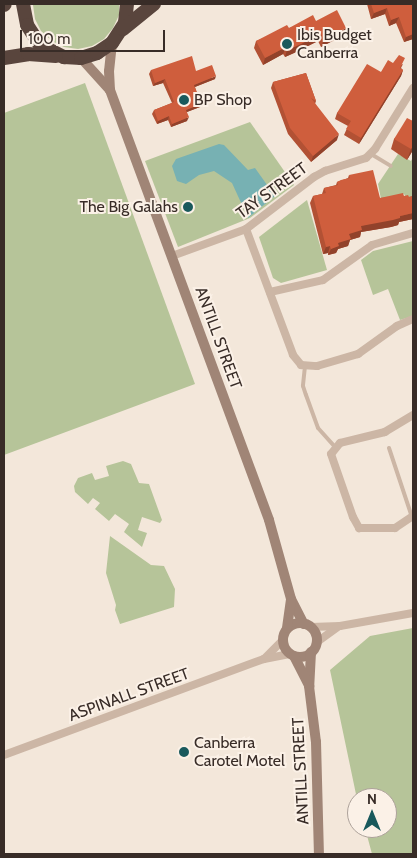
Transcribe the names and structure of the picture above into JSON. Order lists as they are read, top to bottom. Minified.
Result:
{"streets":{"main road":["ANTILL STREET"],"street":["TAY STREET","ASPINALL STREET"]},"crossings":[["TAY STREET","ANTILL STREET"],["ANTILL STREET","ASPINALL STREET"]],"places":["Ibis Budget Canberra","BP Shop","The Big Galahs","Canberra Carotel Motel"],"scale_bar":"100 m","north":"top"}
